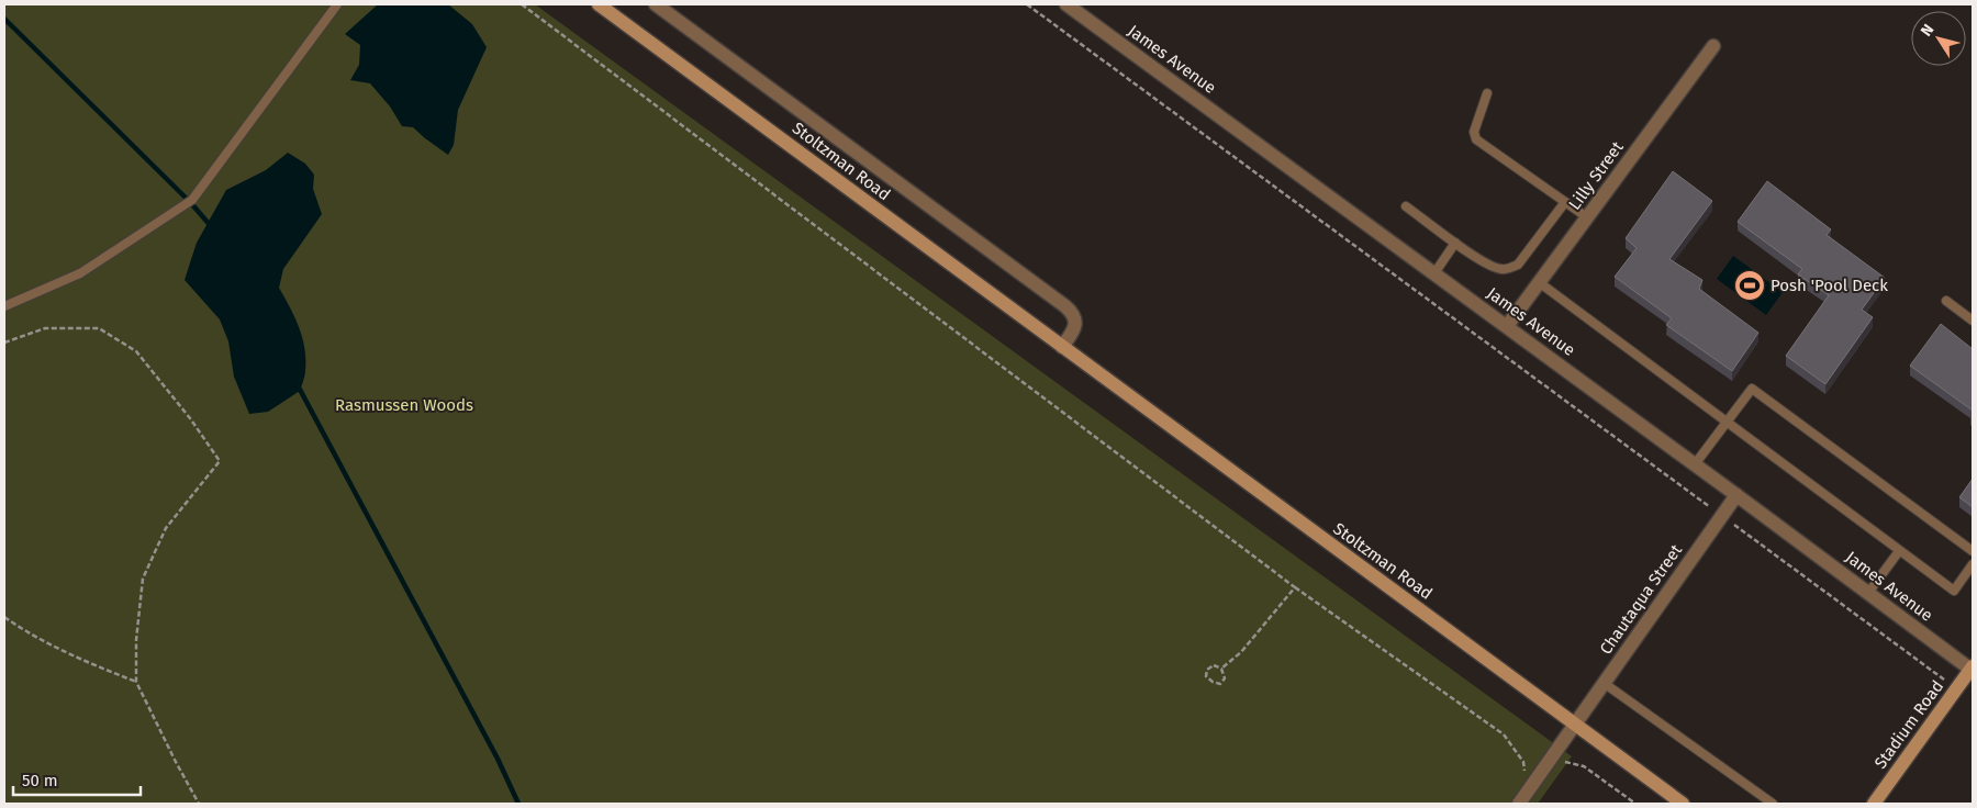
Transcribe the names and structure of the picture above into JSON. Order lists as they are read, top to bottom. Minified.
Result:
{"streets":{"street":["James Avenue","Stoltzman Road","Lilly Street","Chautaqua Street","Stadium Road"]},"crossings":[["James Avenue","Lilly Street"],["James Avenue","Chautaqua Street"],["James Avenue","Stadium Road"],["Stoltzman Road","Chautaqua Street"]],"parks":["Rasmussen Woods"],"places":{"sports":["Posh 'Pool Deck"]},"scale_bar":"50 m","north":"top left"}
